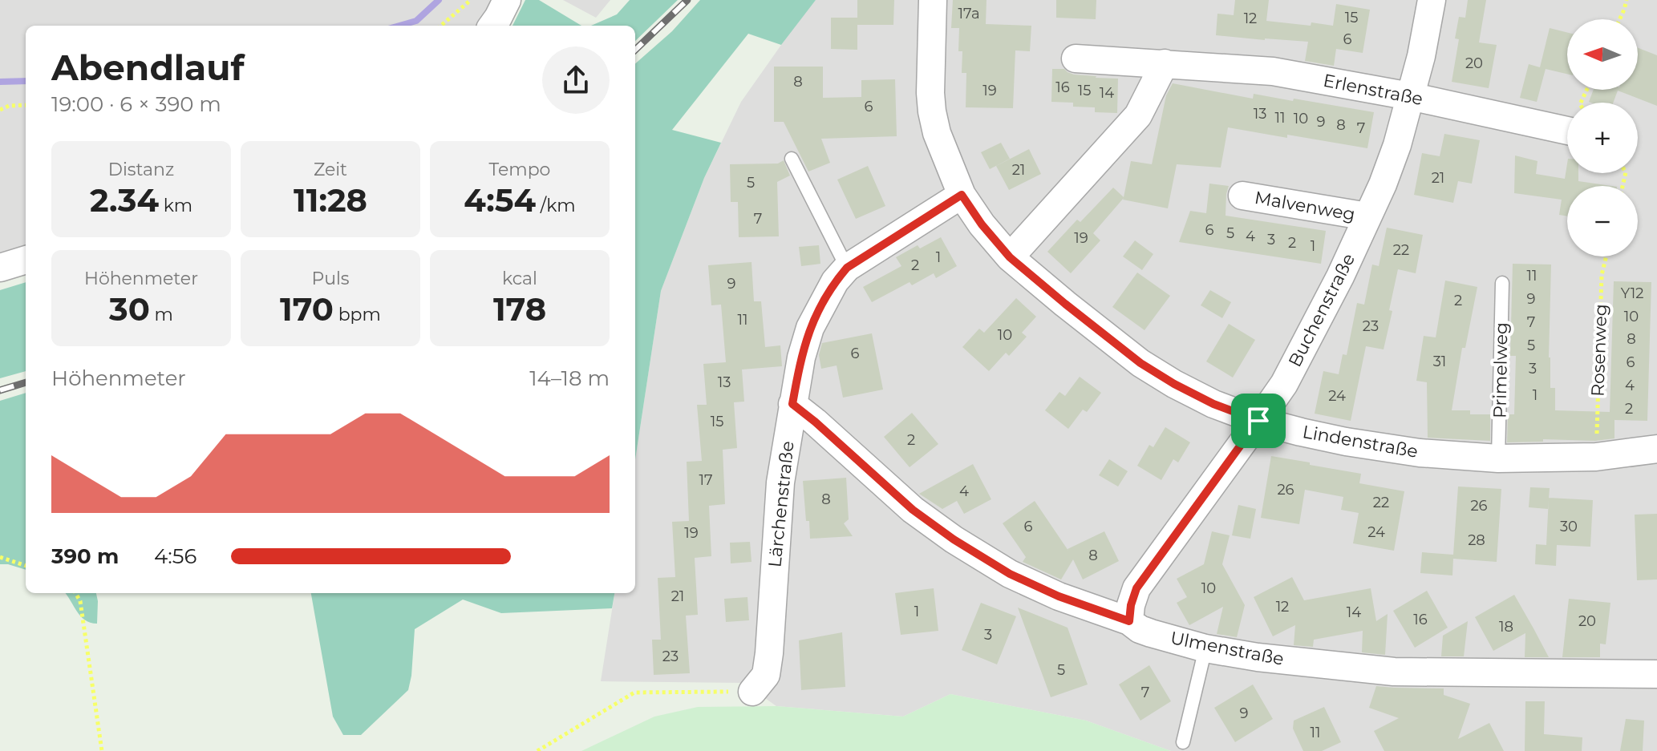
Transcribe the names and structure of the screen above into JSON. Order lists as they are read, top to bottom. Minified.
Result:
{"streets":{"street":["Erlenstraße","Malvenweg","Buchenstraße","Lindenstraße","Lärchenstraße","Ulmenstraße"],"lane":["Primelweg"],"path":["Rosenweg"]},"crossings":[["Erlenstraße","Buchenstraße"],["Malvenweg","Buchenstraße"],["Buchenstraße","Lindenstraße"],["Buchenstraße","Ulmenstraße"],["Rosenweg","Lindenstraße"],["Primelweg","Lindenstraße"],["Lindenstraße","Lärchenstraße"],["Lärchenstraße","Ulmenstraße"]],"house_numbers":["17a","15","12","6","20","8","16","19","15","14","6","13","11","10","9","8","7","21","21","5","7","6","5","4","19","3","2","1","22","1","2","11","9","Y12","9","2","10","11","7","23","10","8","5","6","31","6","3","13","4","1","24","2","15","2","17","26","4","8","22","26","6","30","24","19","28","8","10","21","12","1","14","16","20","18","3","23","5","7","9","11"],"north":"left","page":{"map_buttons":["+","−"],"heading":["Abendlauf","19:00 · 6 × 390 m"],"stats":[["Distanz","2.34 km"],["Zeit","11:28"],["Tempo","4:54 /km"],["Höhenmeter","30 m"],["Puls","170 bpm"],["kcal","178"]],"chart":["Höhenmeter","14–18 m"],"list":[{"name":"390 m","note":"4:56"}]}}
